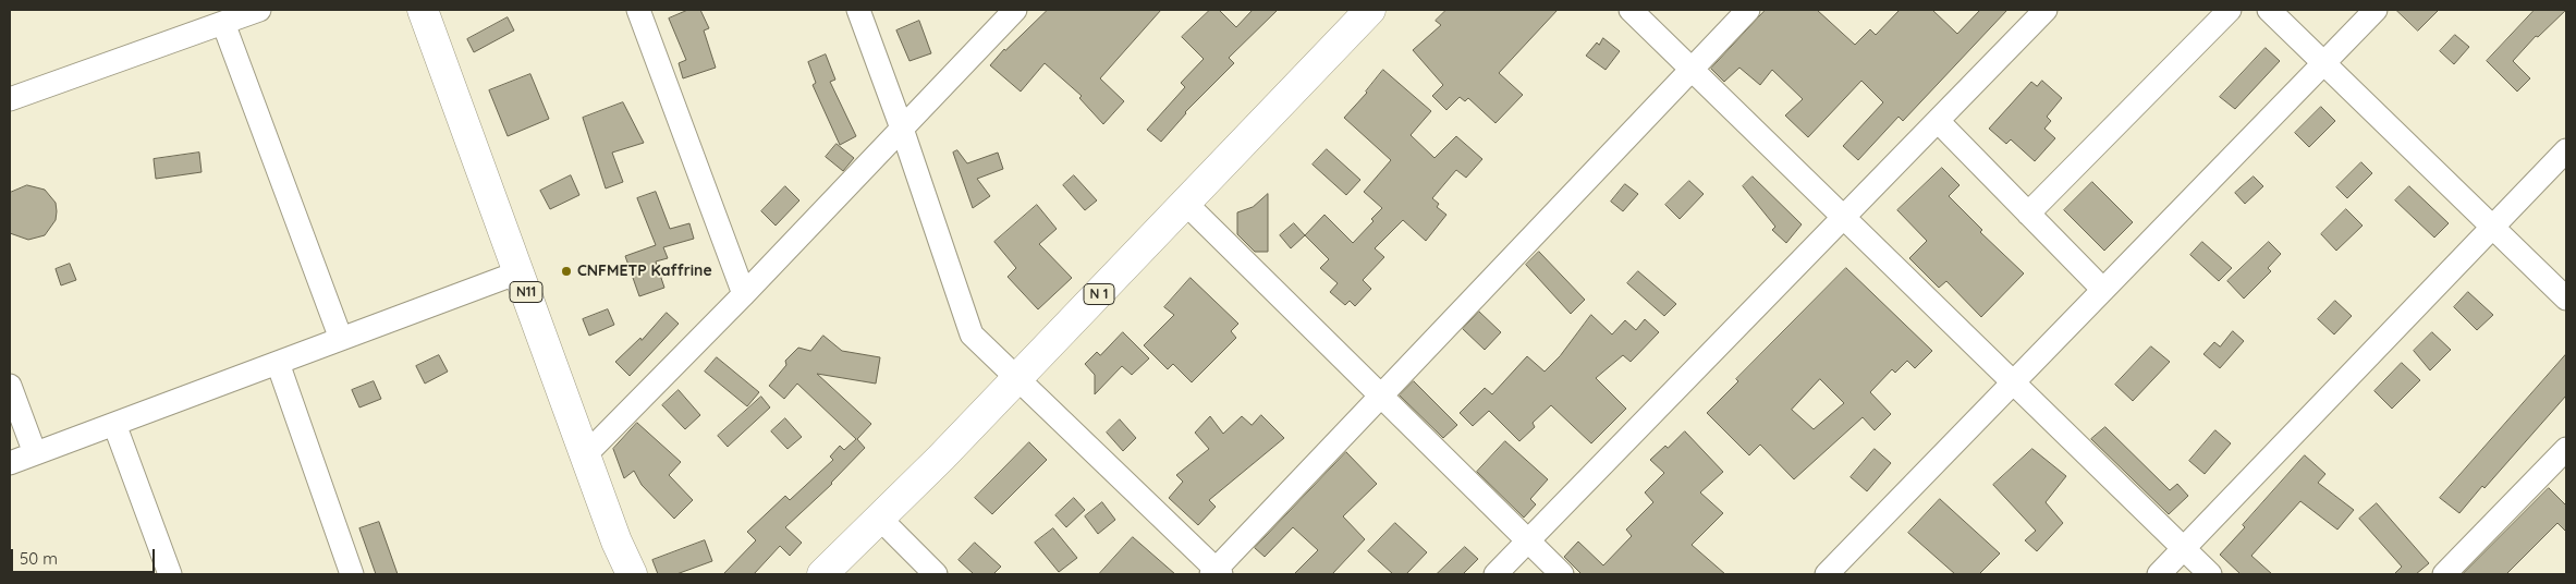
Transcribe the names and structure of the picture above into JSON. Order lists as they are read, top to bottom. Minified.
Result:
{"streets":{"main road":["N11","N 1"]},"places":["CNFMETP Kaffrine"],"scale_bar":"50 m"}
